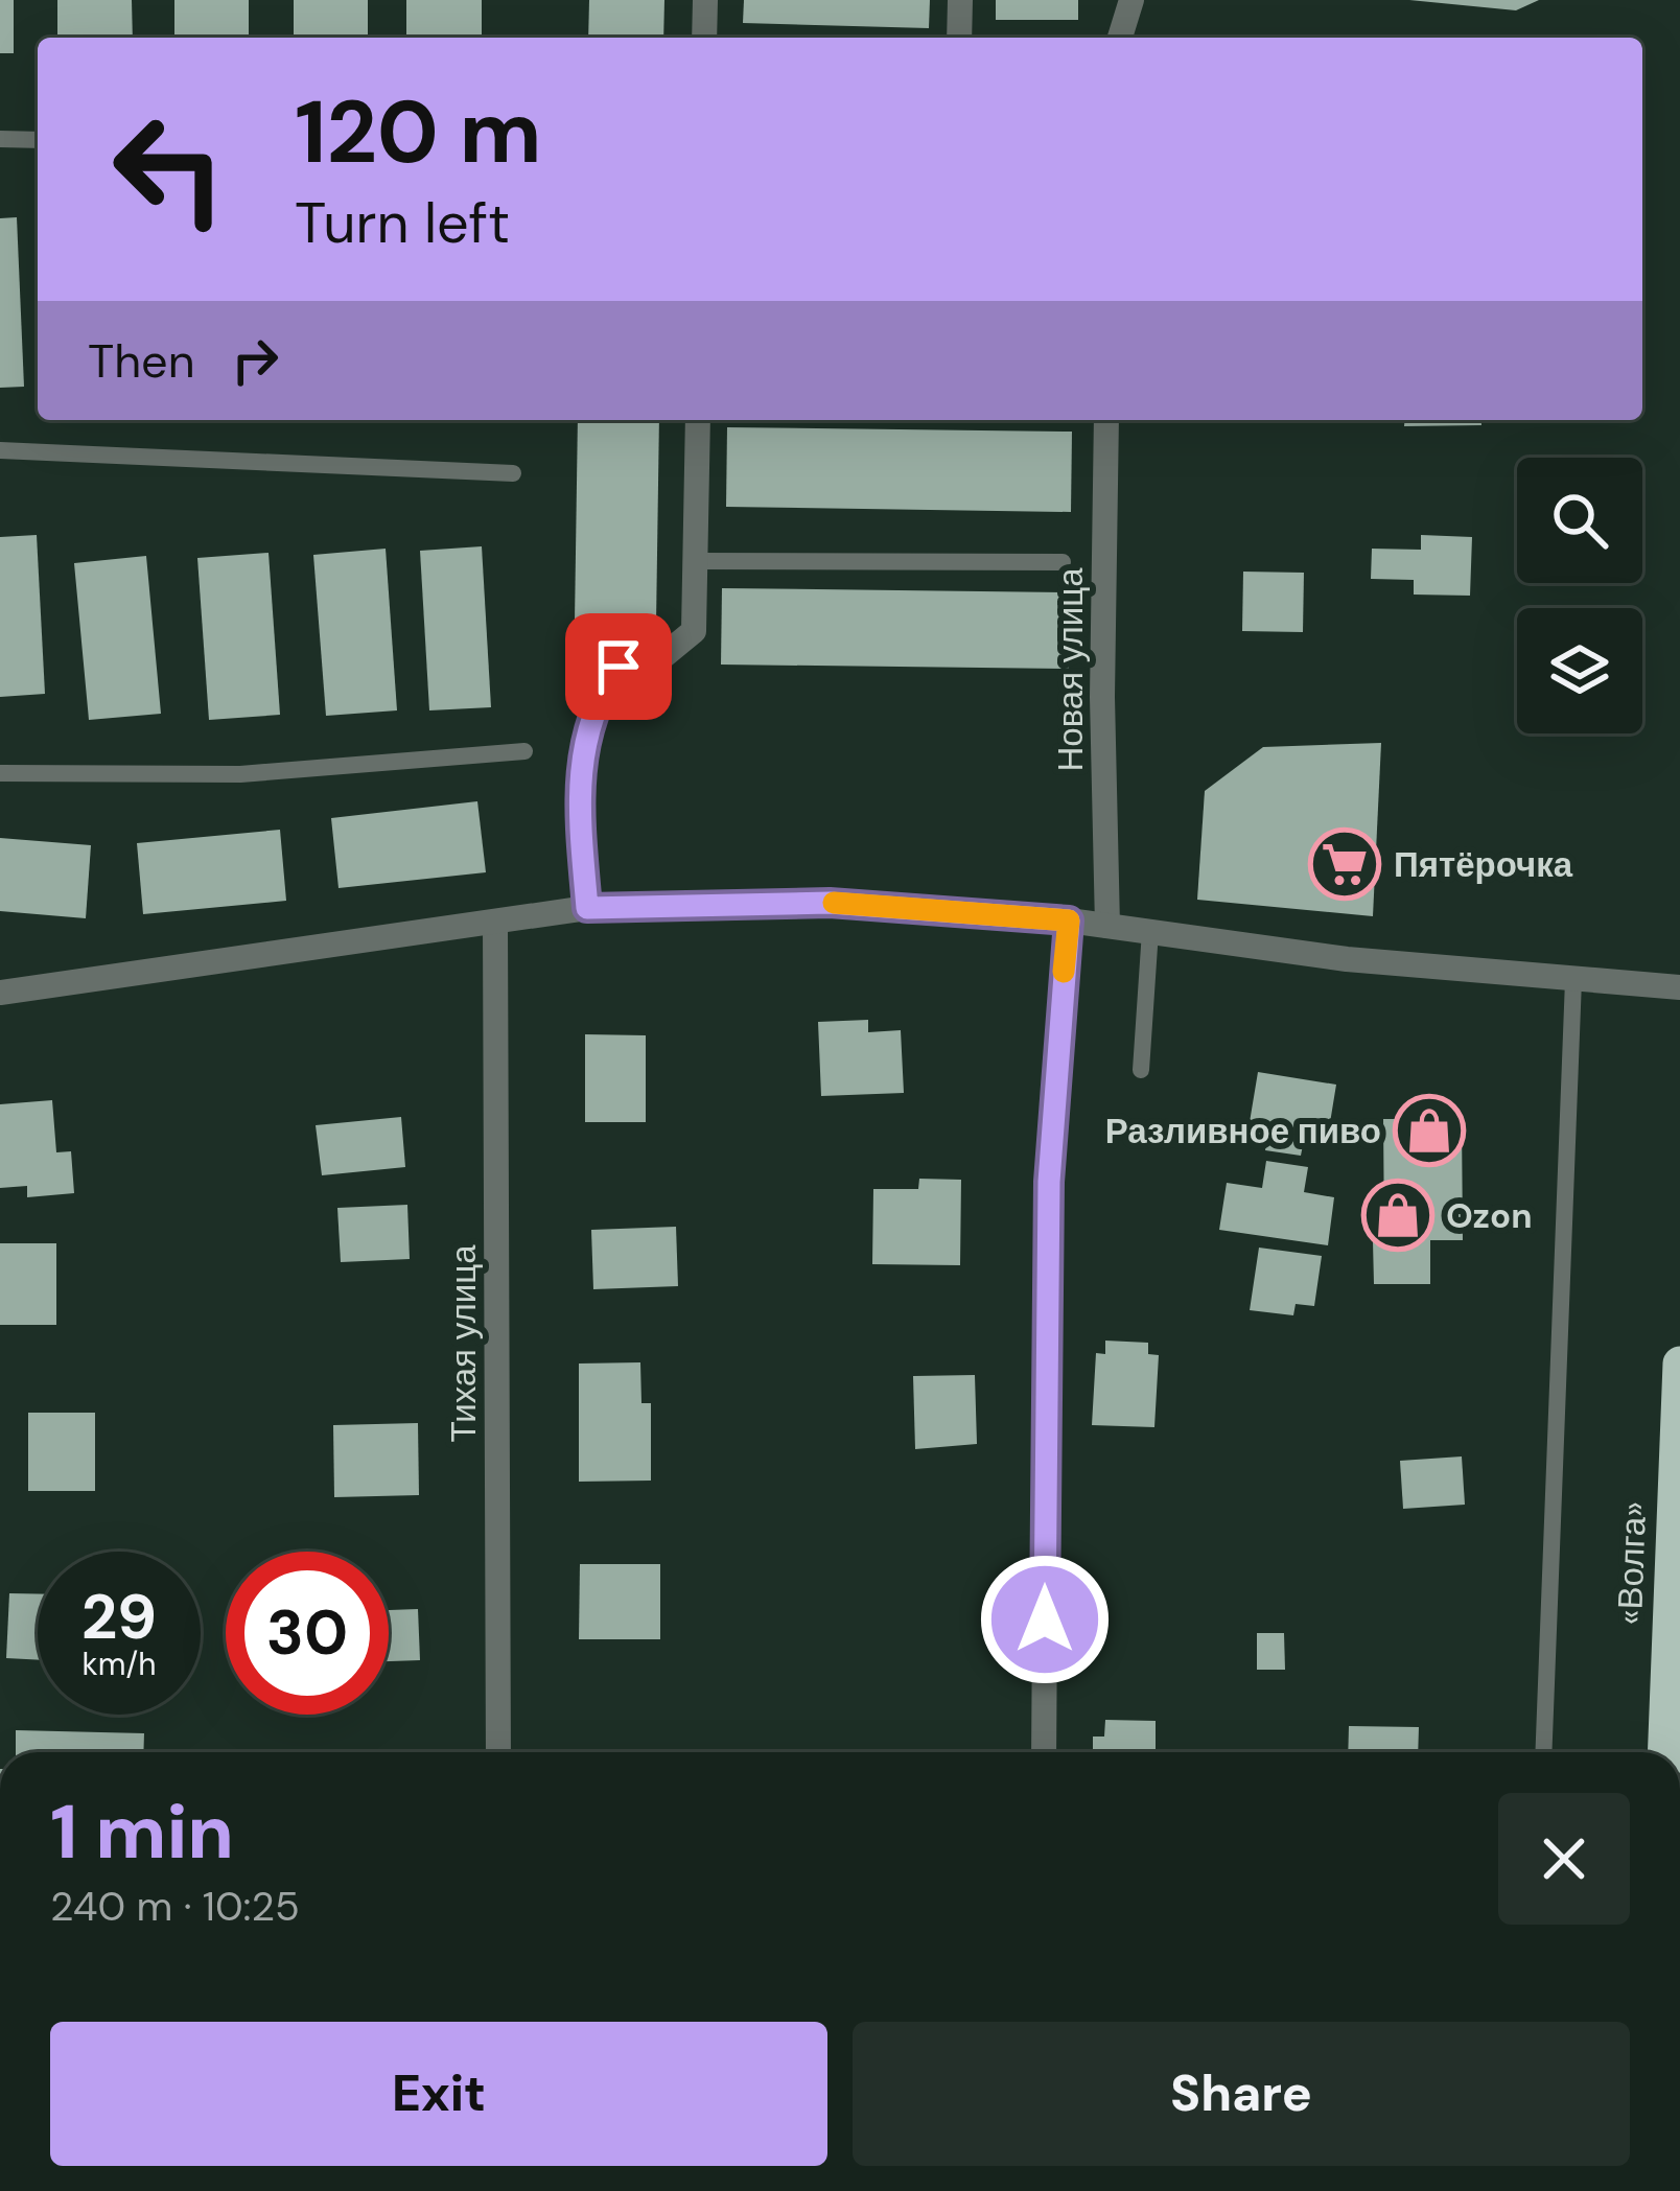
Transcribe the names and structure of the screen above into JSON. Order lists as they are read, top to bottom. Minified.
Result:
{"streets":{"highway":["«Волга»"],"street":["Новая улица","Тихая улица"]},"places":{"supermarket":["Пятёрочка"],"shop":["Разливное пиво","Ozon"]},"page":{"turn":["120 m","Turn left"],"then":"Then","speed":"29 km/h","limit":"30","heading":["1 min","240 m · 10:25"],"buttons":["Exit","Share"]}}
